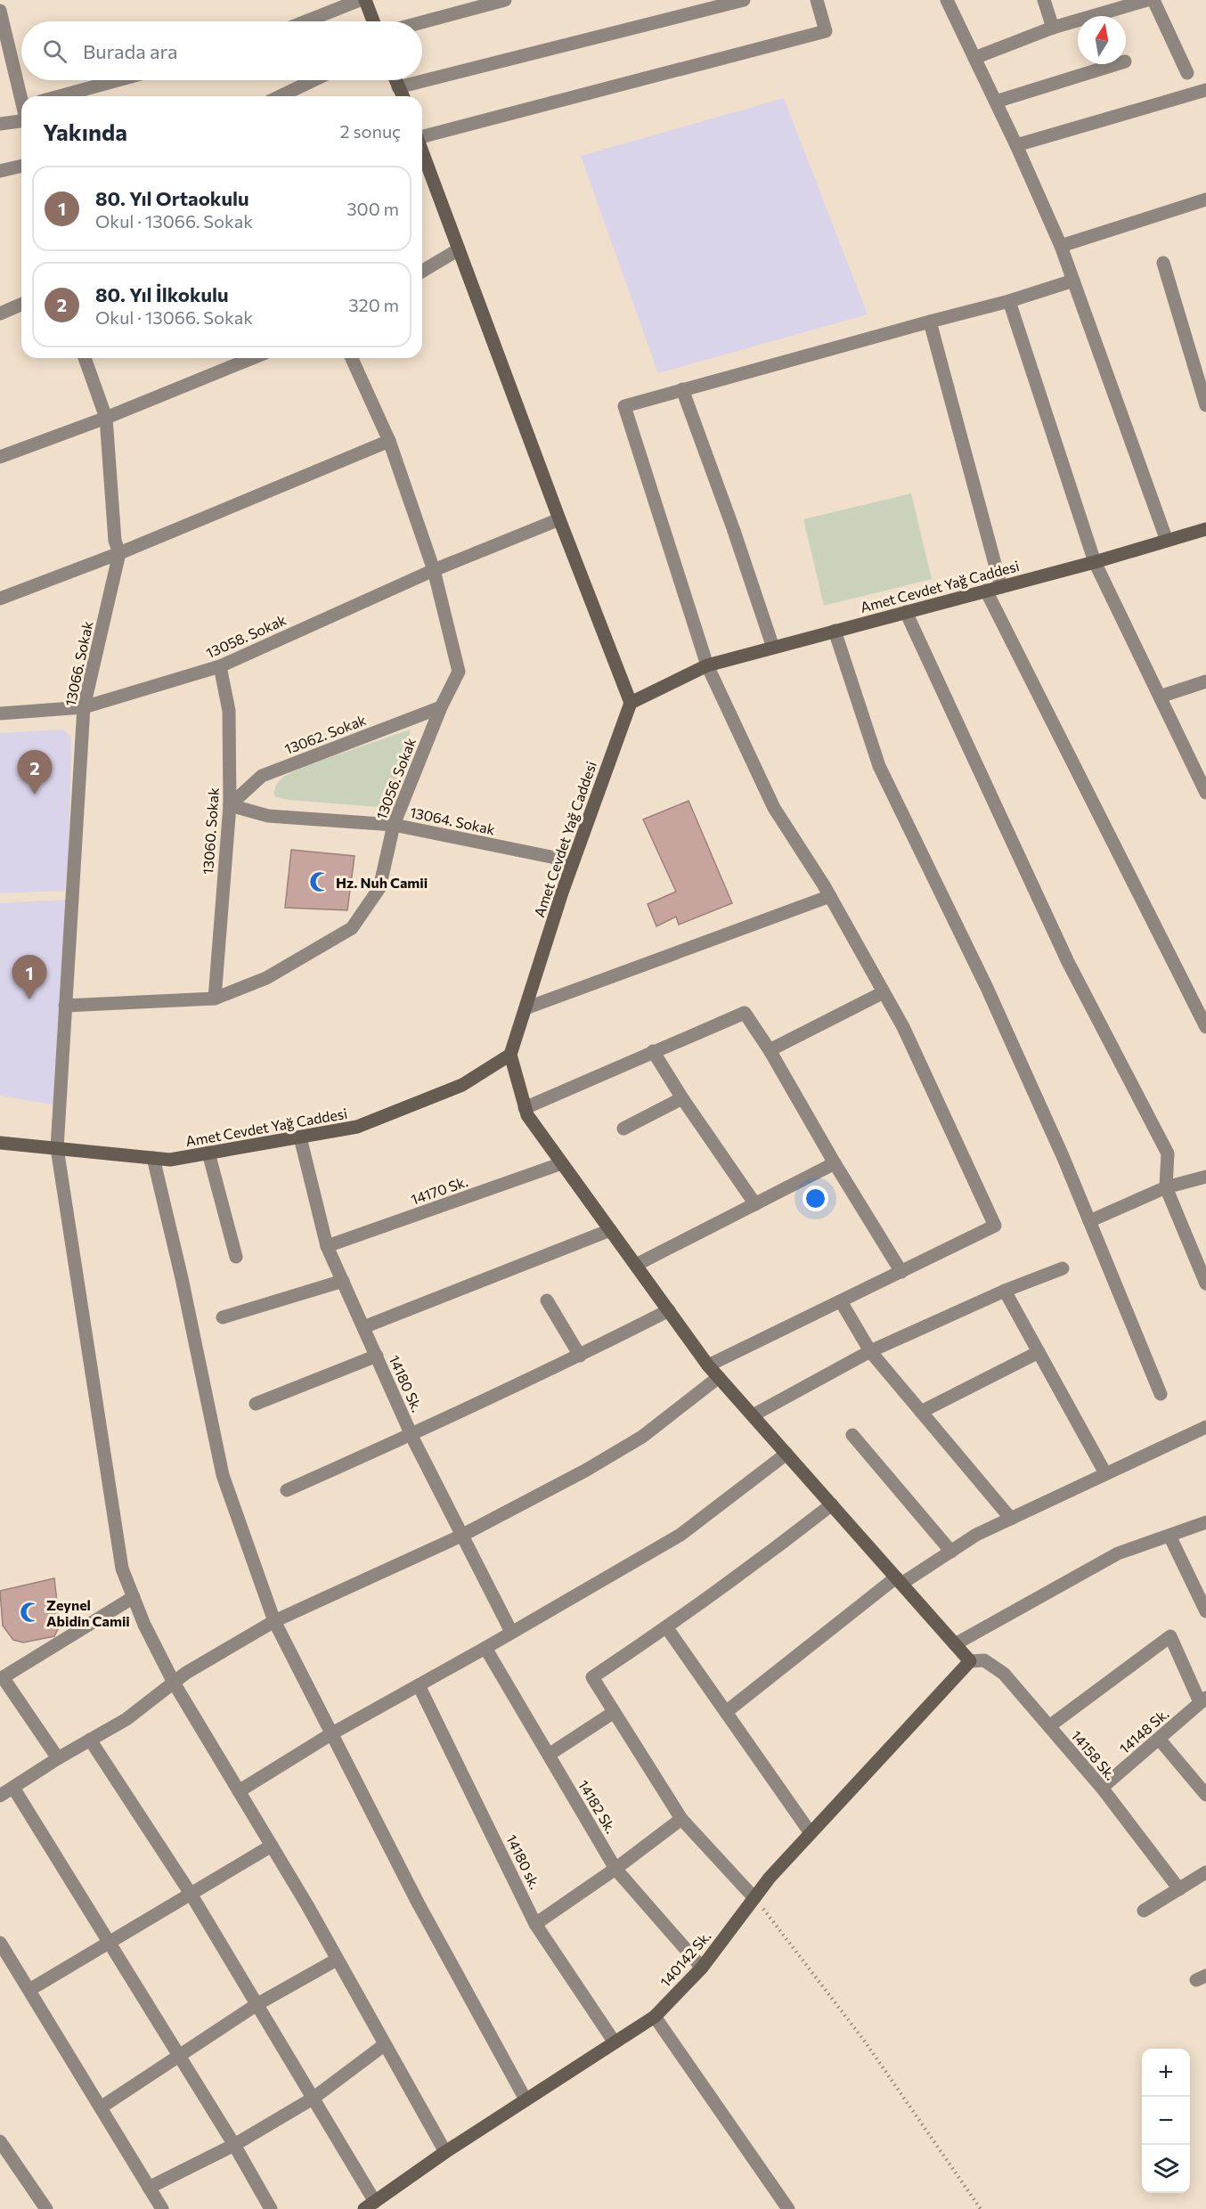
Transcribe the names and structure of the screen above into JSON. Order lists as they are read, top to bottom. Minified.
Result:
{"streets":{"main road":["Amet Cevdet Yağ Caddesi","140142 Sk."],"street":["13058. Sokak","13066. Sokak","13062. Sokak","13056. Sokak","13064. Sokak","13060. Sokak","14170 Sk.","14180 Sk.","14148 Sk.","14158 Sk.","14182 Sk.","14180 sk."]},"crossings":[["Amet Cevdet Yağ Caddesi","13066. Sokak"],["Amet Cevdet Yağ Caddesi","13064. Sokak"],["Amet Cevdet Yağ Caddesi","14180 Sk."],["13058. Sokak","13066. Sokak"],["13058. Sokak","13056. Sokak"],["13058. Sokak","13060. Sokak"],["13066. Sokak","13056. Sokak"],["13066. Sokak","140142 Sk."],["13062. Sokak","13056. Sokak"],["13062. Sokak","13064. Sokak"],["13062. Sokak","13060. Sokak"],["13056. Sokak","13064. Sokak"],["13056. Sokak","13060. Sokak"],["13064. Sokak","13060. Sokak"],["14170 Sk.","14180 Sk."],["14148 Sk.","14158 Sk."],["14158 Sk.","140142 Sk."],["14182 Sk.","140142 Sk."],["14180 sk.","140142 Sk."]],"places":{"mosque":["Hz. Nuh Camii","Zeynel Abidin Camii"]},"north":"top","page":{"search":"Burada ara","heading":["Yakında","2 sonuç"],"list":[{"mark":"1","name":"80. Yıl Ortaokulu","note":"Okul · 13066. Sokak","value":"300 m"},{"mark":"2","name":"80. Yıl İlkokulu","note":"Okul · 13066. Sokak","value":"320 m"}],"pins":["2","1"],"map_buttons":["+","−"]}}
